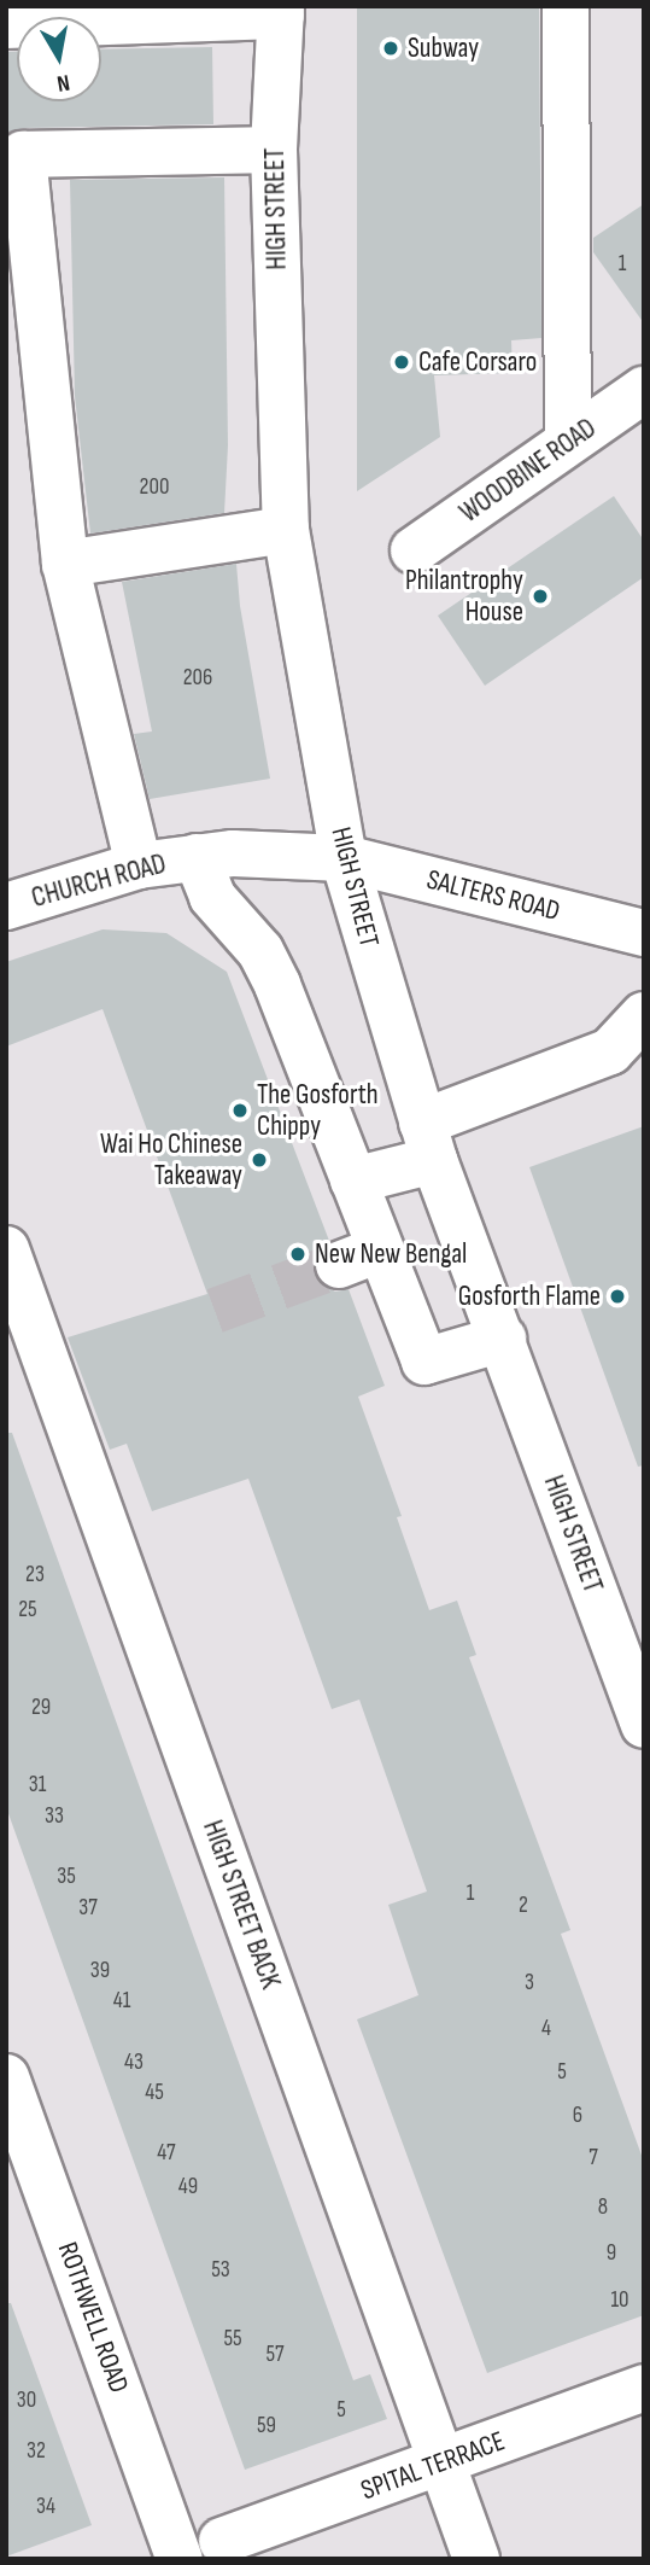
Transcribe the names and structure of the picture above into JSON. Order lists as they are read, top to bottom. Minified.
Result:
{"streets":{"main road":["HIGH STREET","WOODBINE ROAD","CHURCH ROAD","SALTERS ROAD","HIGH STREET BACK","ROTHWELL ROAD","SPITAL TERRACE"]},"crossings":[["HIGH STREET","CHURCH ROAD"],["HIGH STREET","SALTERS ROAD"],["CHURCH ROAD","SALTERS ROAD"],["HIGH STREET BACK","SPITAL TERRACE"]],"places":["Subway","Cafe Corsaro","Philantrophy House","The Gosforth Chippy","Wai Ho Chinese Takeaway","New New Bengal","Gosforth Flame"],"house_numbers":["1","200","206","23","25","29","31","33","35","1","2","37","39","3","41","4","43","5","45","6","47","7","49","8","9","53","10","55","57","30","5","59","32","34"],"north":"bottom"}
